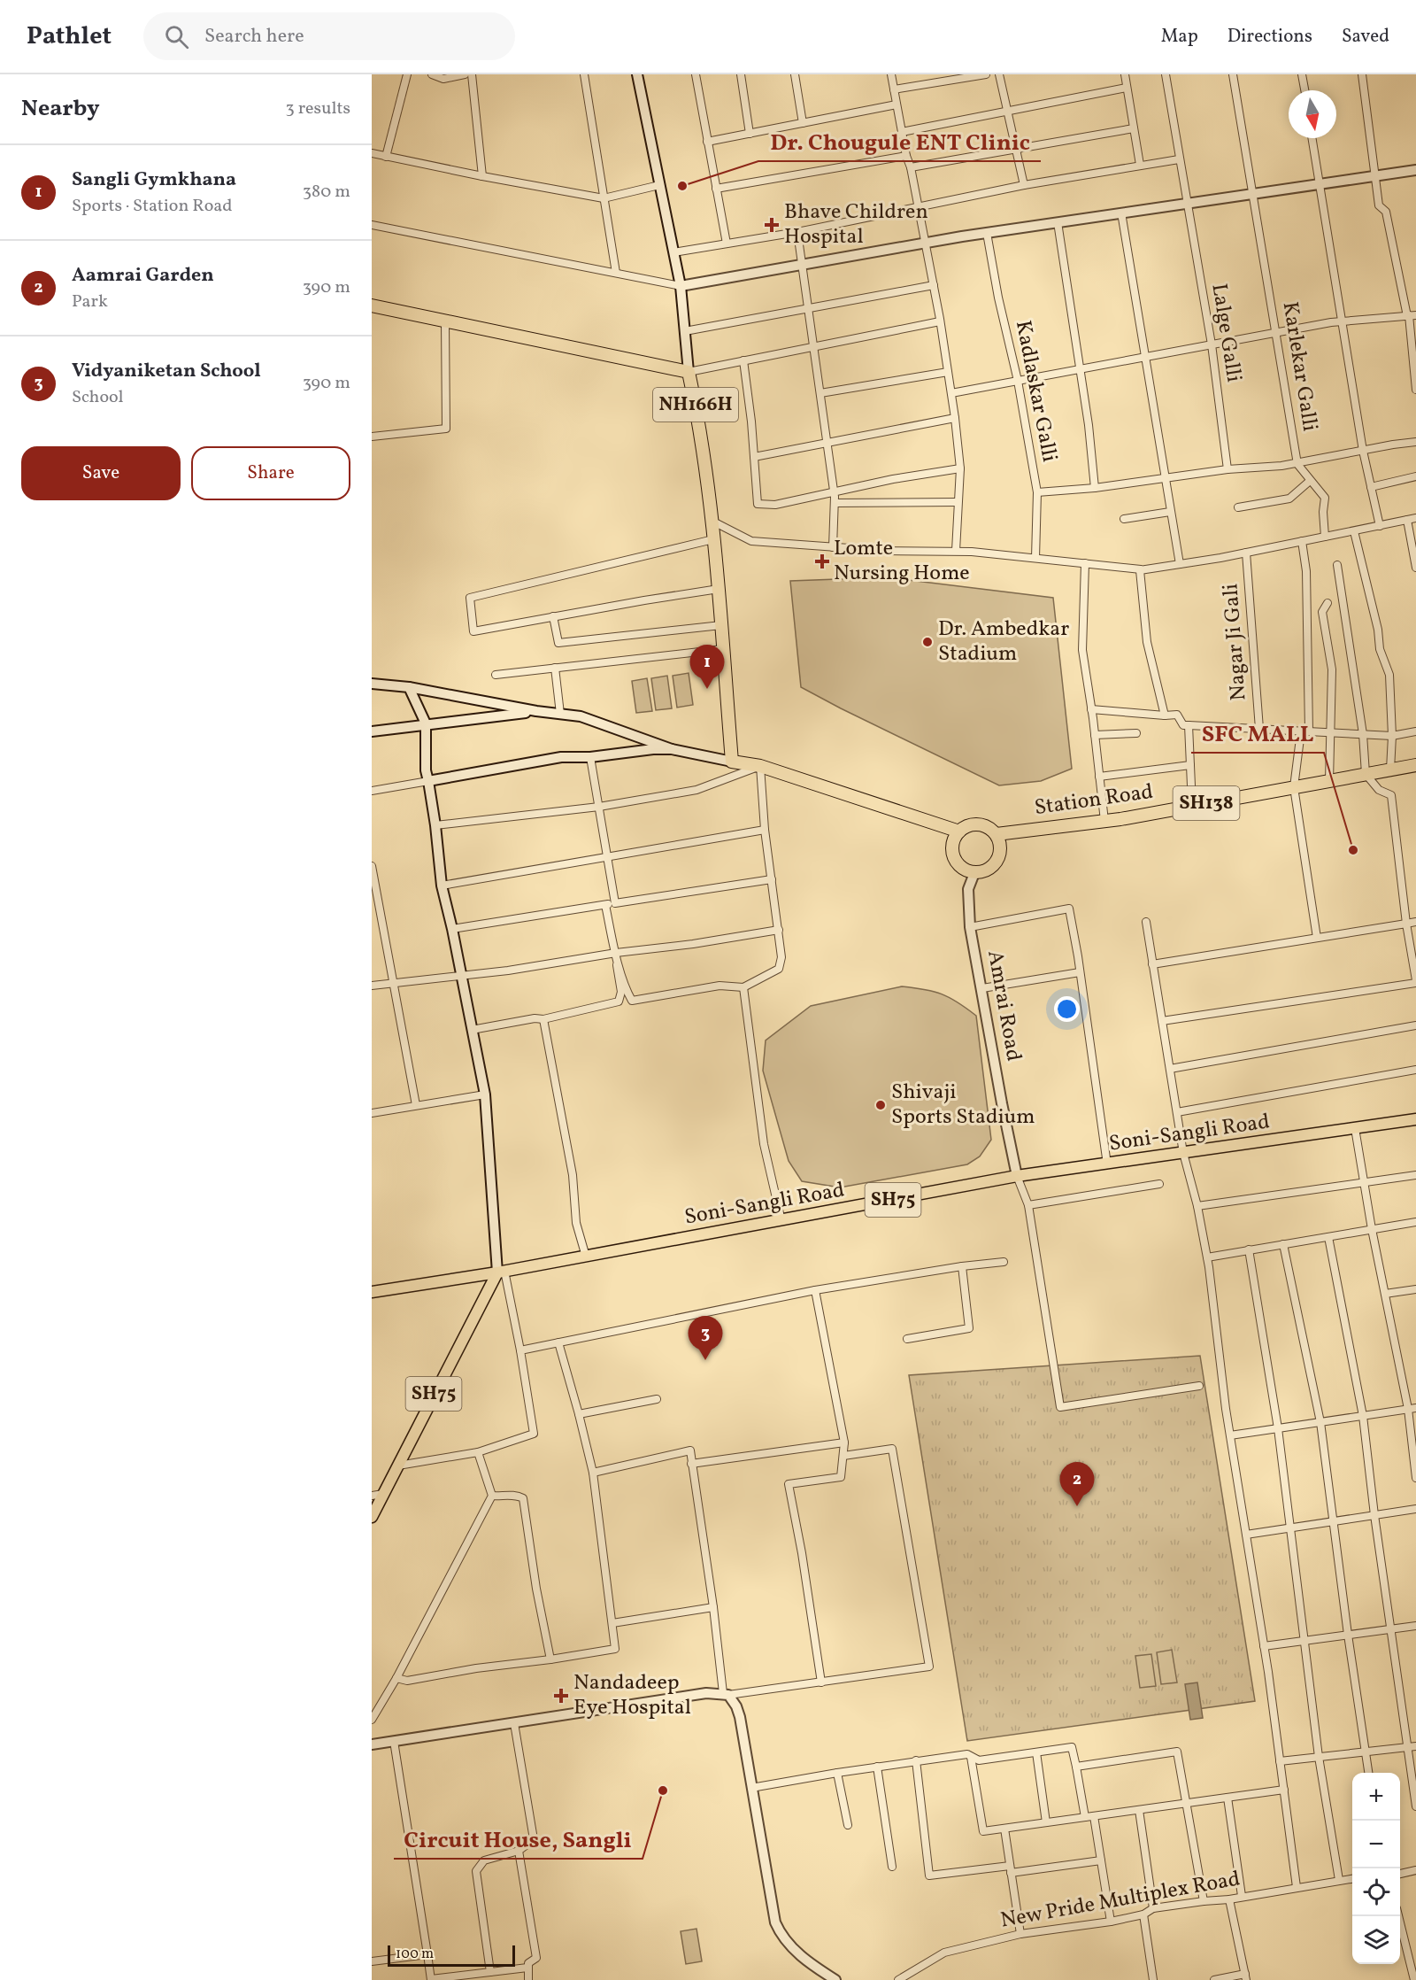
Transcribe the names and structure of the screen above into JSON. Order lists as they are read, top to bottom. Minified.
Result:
{"streets":{"highway":["NH166H","Station Road","SH138"],"main road":["Soni-Sangli Road","SH75"],"street":["Lalge Galli","Karlekar Galli","Kadlaskar Galli","Nagar Ji Gali","Amrai Road","New Pride Multiplex Road"]},"crossings":[["Station Road","Amrai Road"],["Amrai Road","Soni-Sangli Road"],["Soni-Sangli Road","SH75"]],"places":{"other":["Dr. Chougule ENT Clinic","Dr. Ambedkar Stadium","SFC MALL","Shivaji Sports Stadium","Circuit House, Sangli"],"health":["Bhave Children Hospital","Lomte Nursing Home","Nandadeep Eye Hospital"]},"scale_bar":"100 m","north":"bottom","page":{"header":"Pathlet","search":"Search here","nav":["Map","Directions","Saved"],"heading":["Nearby","3 results"],"list":[{"mark":"1","name":"Sangli Gymkhana","note":"Sports · Station Road","value":"380 m"},{"mark":"2","name":"Aamrai Garden","note":"Park","value":"390 m"},{"mark":"3","name":"Vidyaniketan School","note":"School","value":"390 m"}],"buttons":["Save","Share"],"pins":["1","3","2"],"map_buttons":["+","−"],"scale":"100 m"}}
